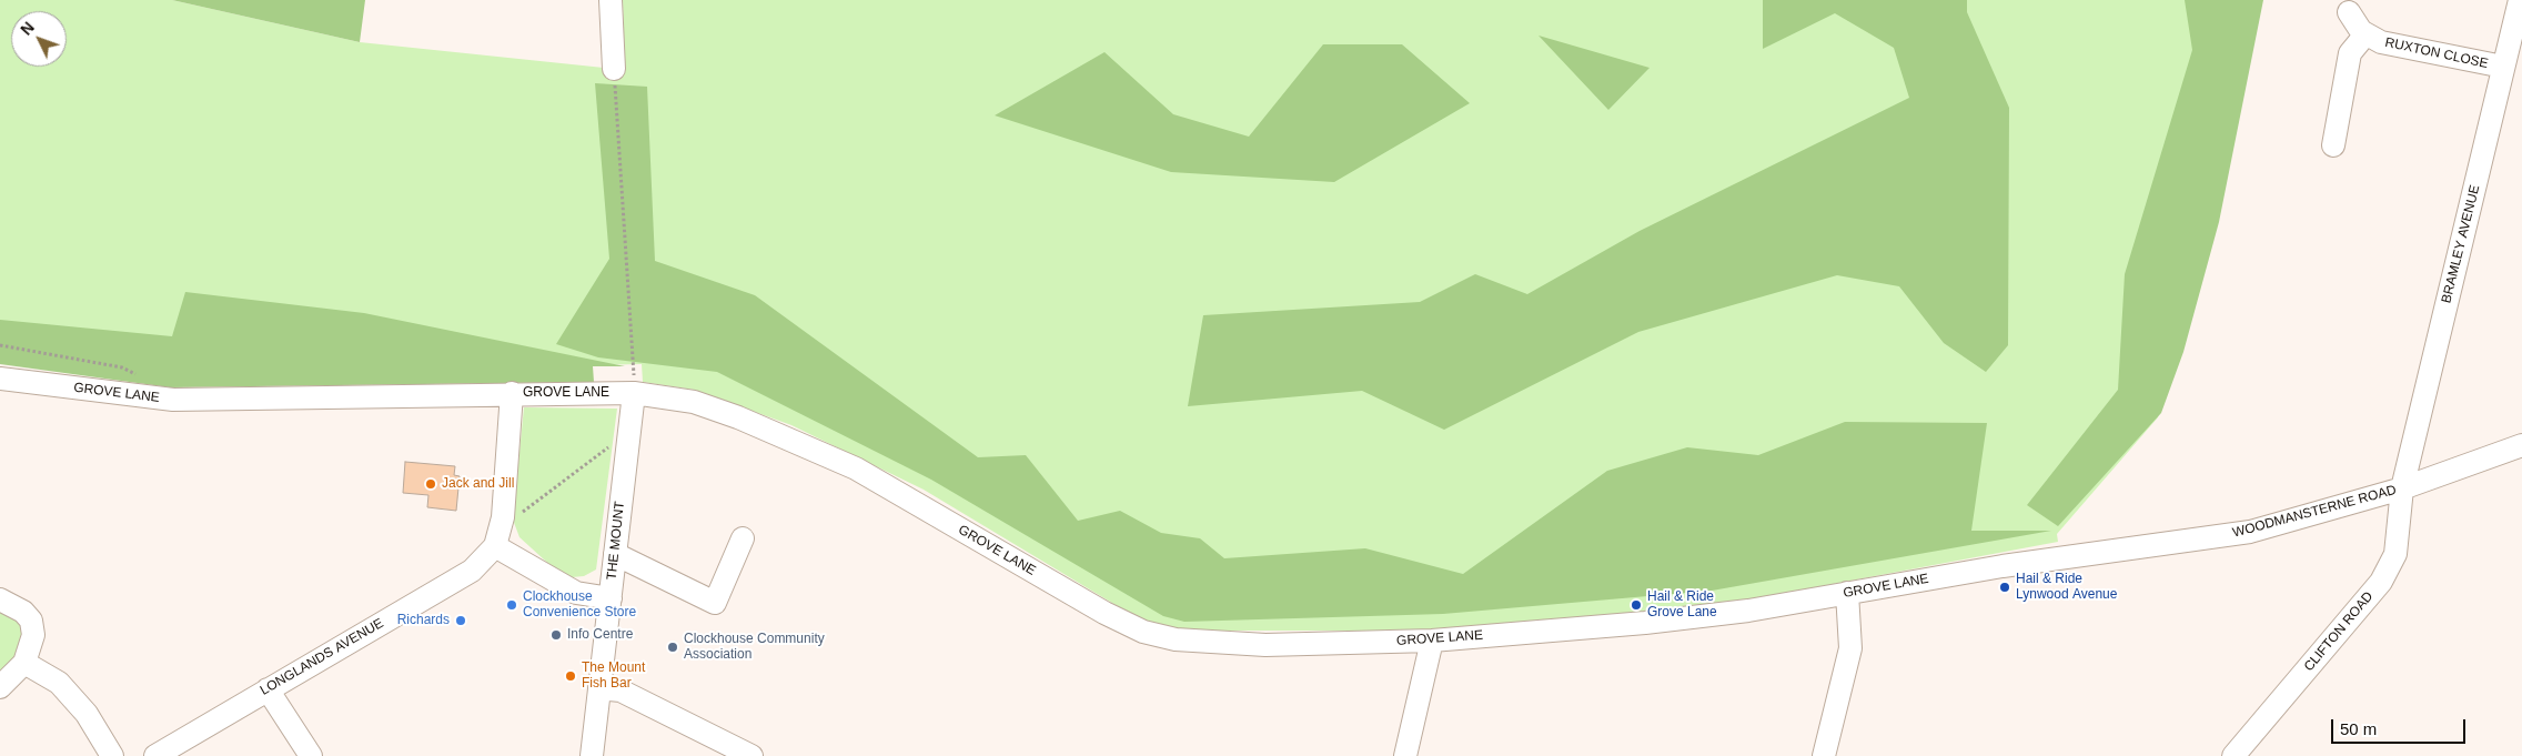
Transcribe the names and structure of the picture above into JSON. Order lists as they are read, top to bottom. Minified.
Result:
{"streets":{"street":["RUXTON CLOSE","BRAMLEY AVENUE","GROVE LANE","WOODMANSTERNE ROAD","THE MOUNT","CLIFTON ROAD","LONGLANDS AVENUE"]},"crossings":[["RUXTON CLOSE","BRAMLEY AVENUE"],["BRAMLEY AVENUE","WOODMANSTERNE ROAD"],["BRAMLEY AVENUE","CLIFTON ROAD"],["GROVE LANE","WOODMANSTERNE ROAD"],["GROVE LANE","THE MOUNT"],["GROVE LANE","LONGLANDS AVENUE"],["WOODMANSTERNE ROAD","CLIFTON ROAD"]],"places":["Jack and Jill","Hail & Ride Lynwood Avenue","Clockhouse Convenience Store","Hail & Ride Grove Lane","Richards","Info Centre","Clockhouse Community Association","The Mount Fish Bar"],"scale_bar":"50 m","north":"top left"}
